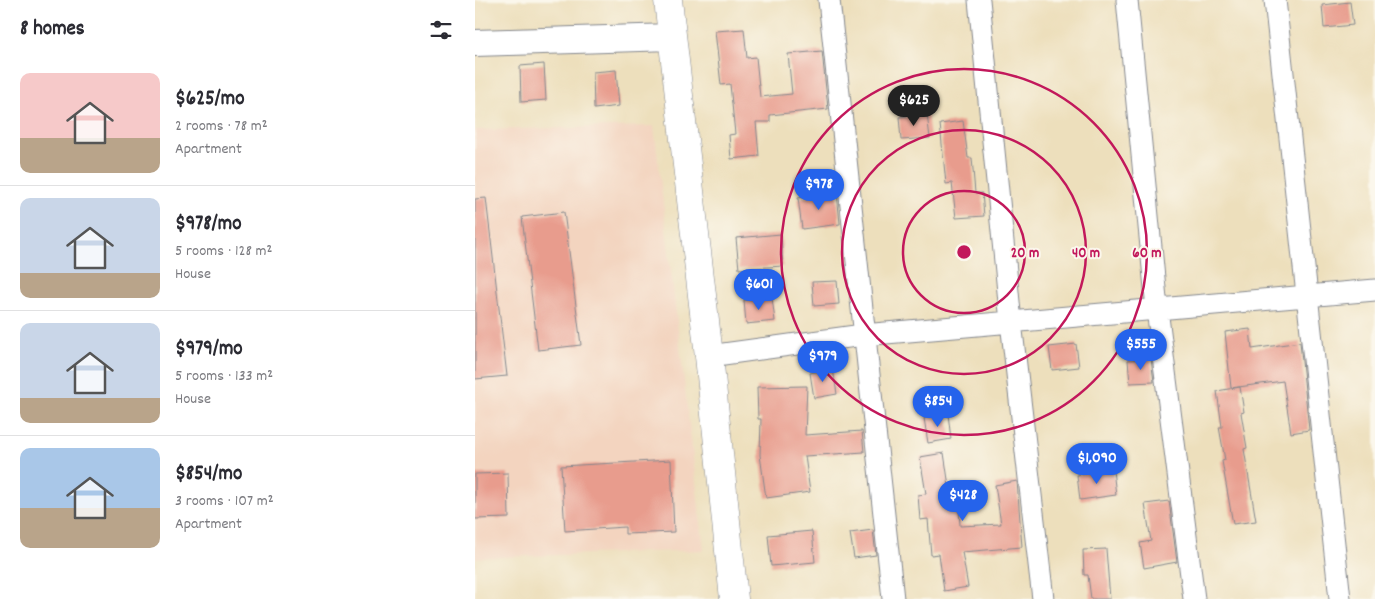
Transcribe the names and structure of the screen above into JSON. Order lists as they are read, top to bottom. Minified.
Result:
{"page":{"heading":"8 homes","list":[{"name":"$625/mo","note":"2 rooms · 78 m² · Apartment"},{"name":"$978/mo","note":"5 rooms · 128 m² · House"},{"name":"$979/mo","note":"5 rooms · 133 m² · House"},{"name":"$854/mo","note":"3 rooms · 107 m² · Apartment"}],"price":["$625","$978","$601","$555","$979","$854","$1,090","$428"]},"rings":["20 m","40 m","60 m"]}
